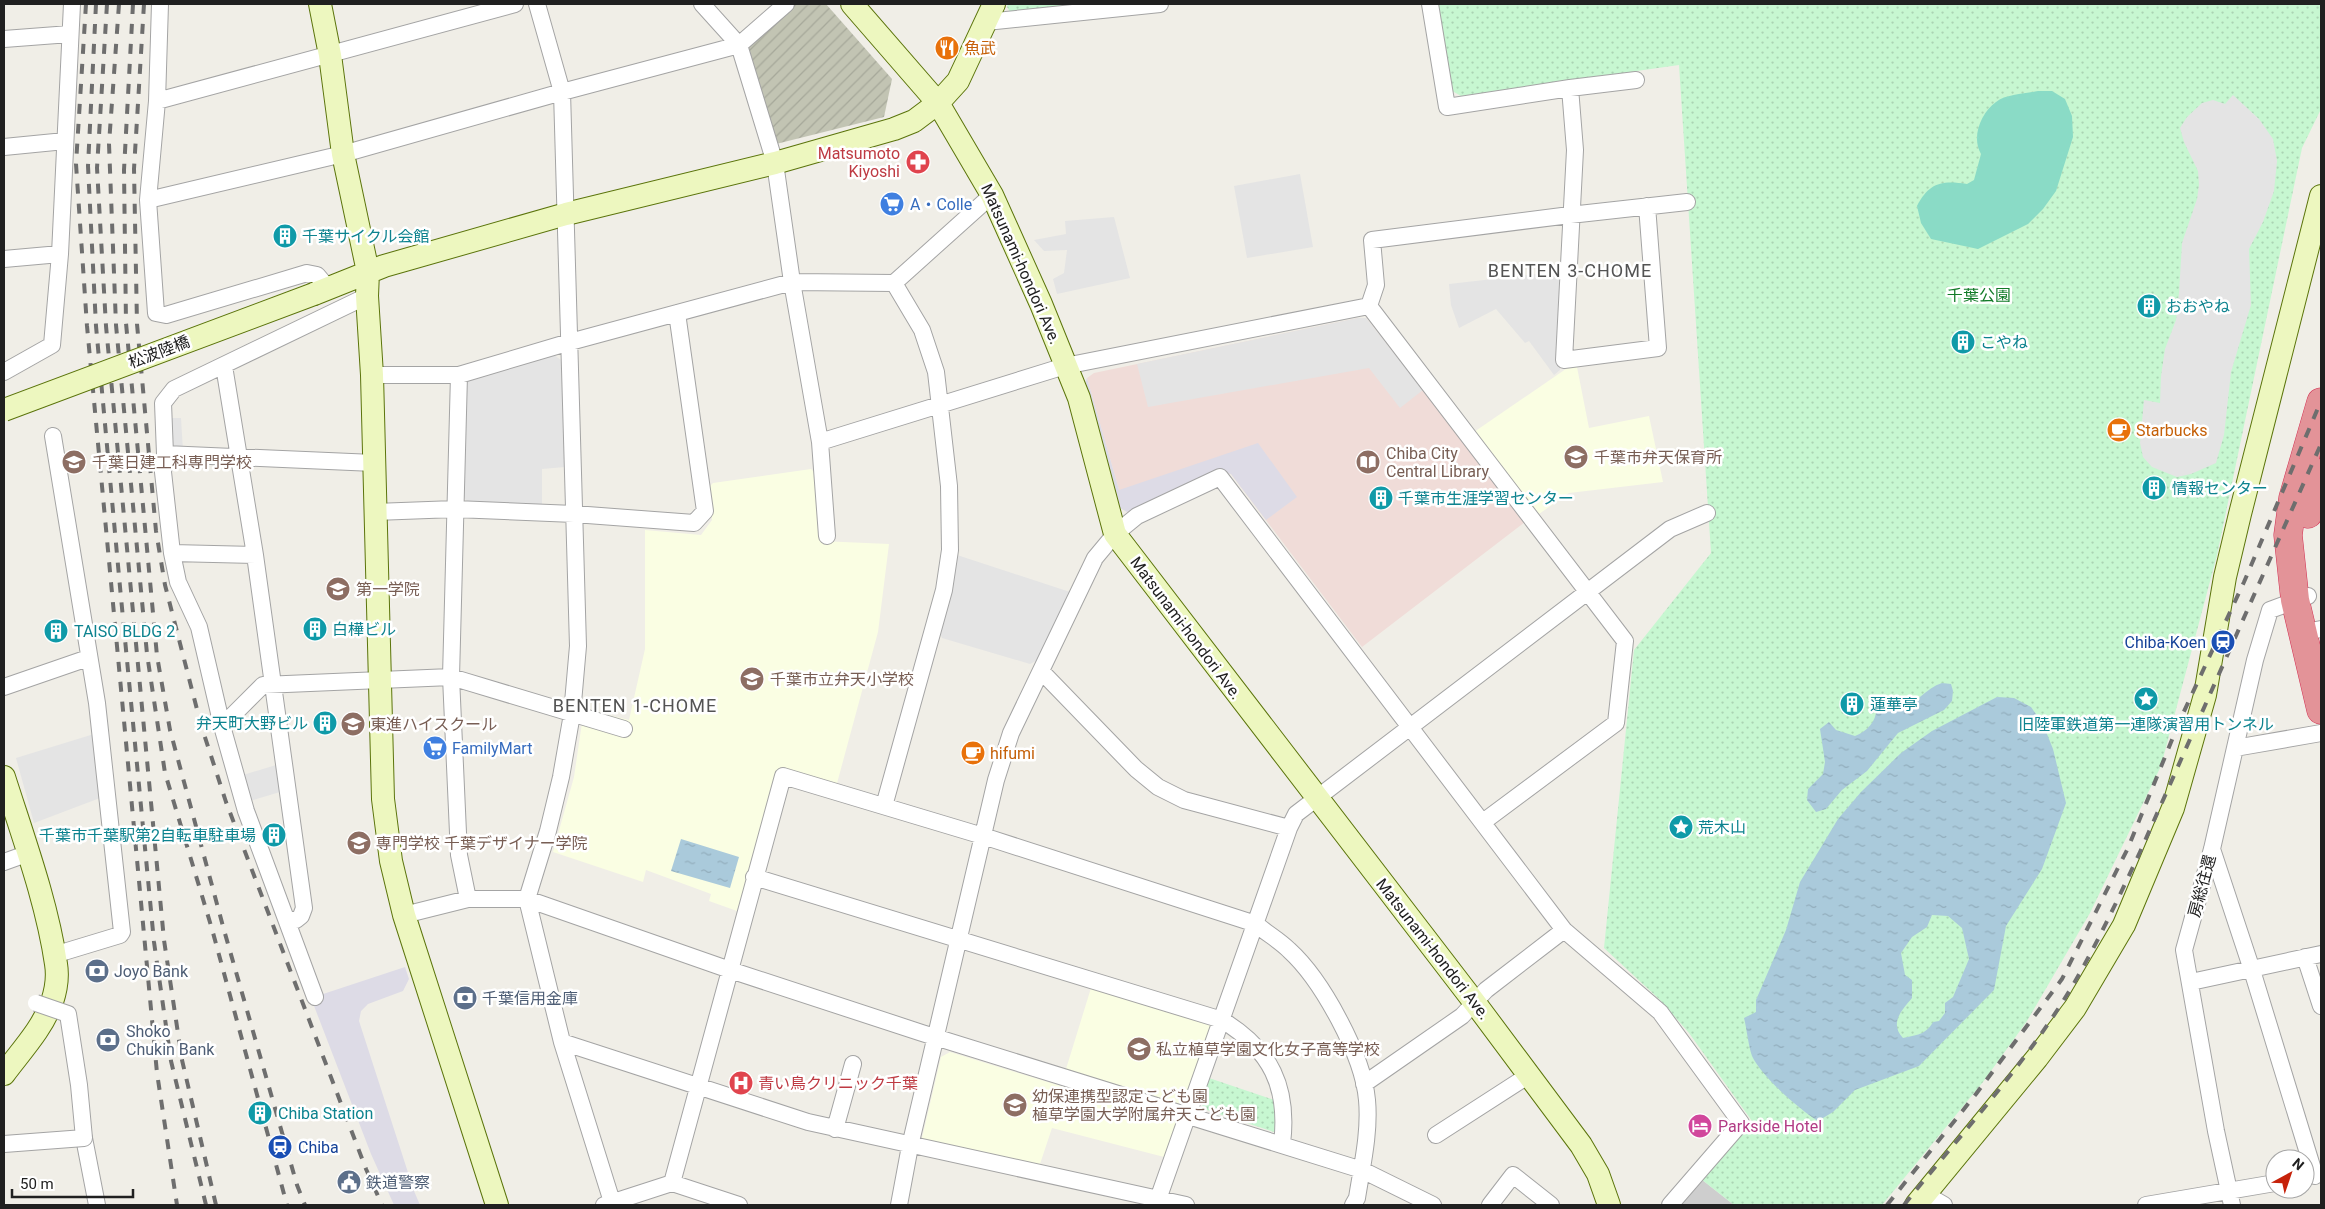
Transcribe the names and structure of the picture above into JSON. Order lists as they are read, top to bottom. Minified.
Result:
{"streets":{"street":["Matsunami-hondori Ave.","松波陸橋","房総往還"]},"crossings":[["Matsunami-hondori Ave.","松波陸橋"]],"districts":["BENTEN 3-CHOME","BENTEN 1-CHOME"],"parks":["千葉公園"],"places":{"restaurant":["魚武"],"pharmacy":["Matsumoto Kiyoshi"],"supermarket":["A・Colle","FamilyMart"],"building":["千葉サイクル会館","おおやね","こやね","情報センター","千葉市生涯学習センター","白樺ビル","TAISO BLDG 2","蓮華亭","弁天町大野ビル","千葉市千葉駅第2自転車駐車場","Chiba Station"],"cafe":["Starbucks","hifumi"],"school or university":["千葉市弁天保育所","千葉日建工科専門学校","第一学院","千葉市立弁天小学校","東進ハイスクール","専門学校 千葉デザイナー学院","私立植草学園文化女子高等学校","幼保連携型認定こども園 植草学園大学附属弁天こども園"],"library":["Chiba City Central Library"],"station":["Chiba-Koen","Chiba"],"place":["旧陸軍鉄道第一連隊演習用トンネル","荒木山"],"bank":["Joyo Bank","千葉信用金庫","Shoko Chukin Bank"],"hospital":["青い鳥クリニック千葉"],"hotel":["Parkside Hotel"],"public building":["鉄道警察"]},"scale_bar":"50 m","north":"top right"}
